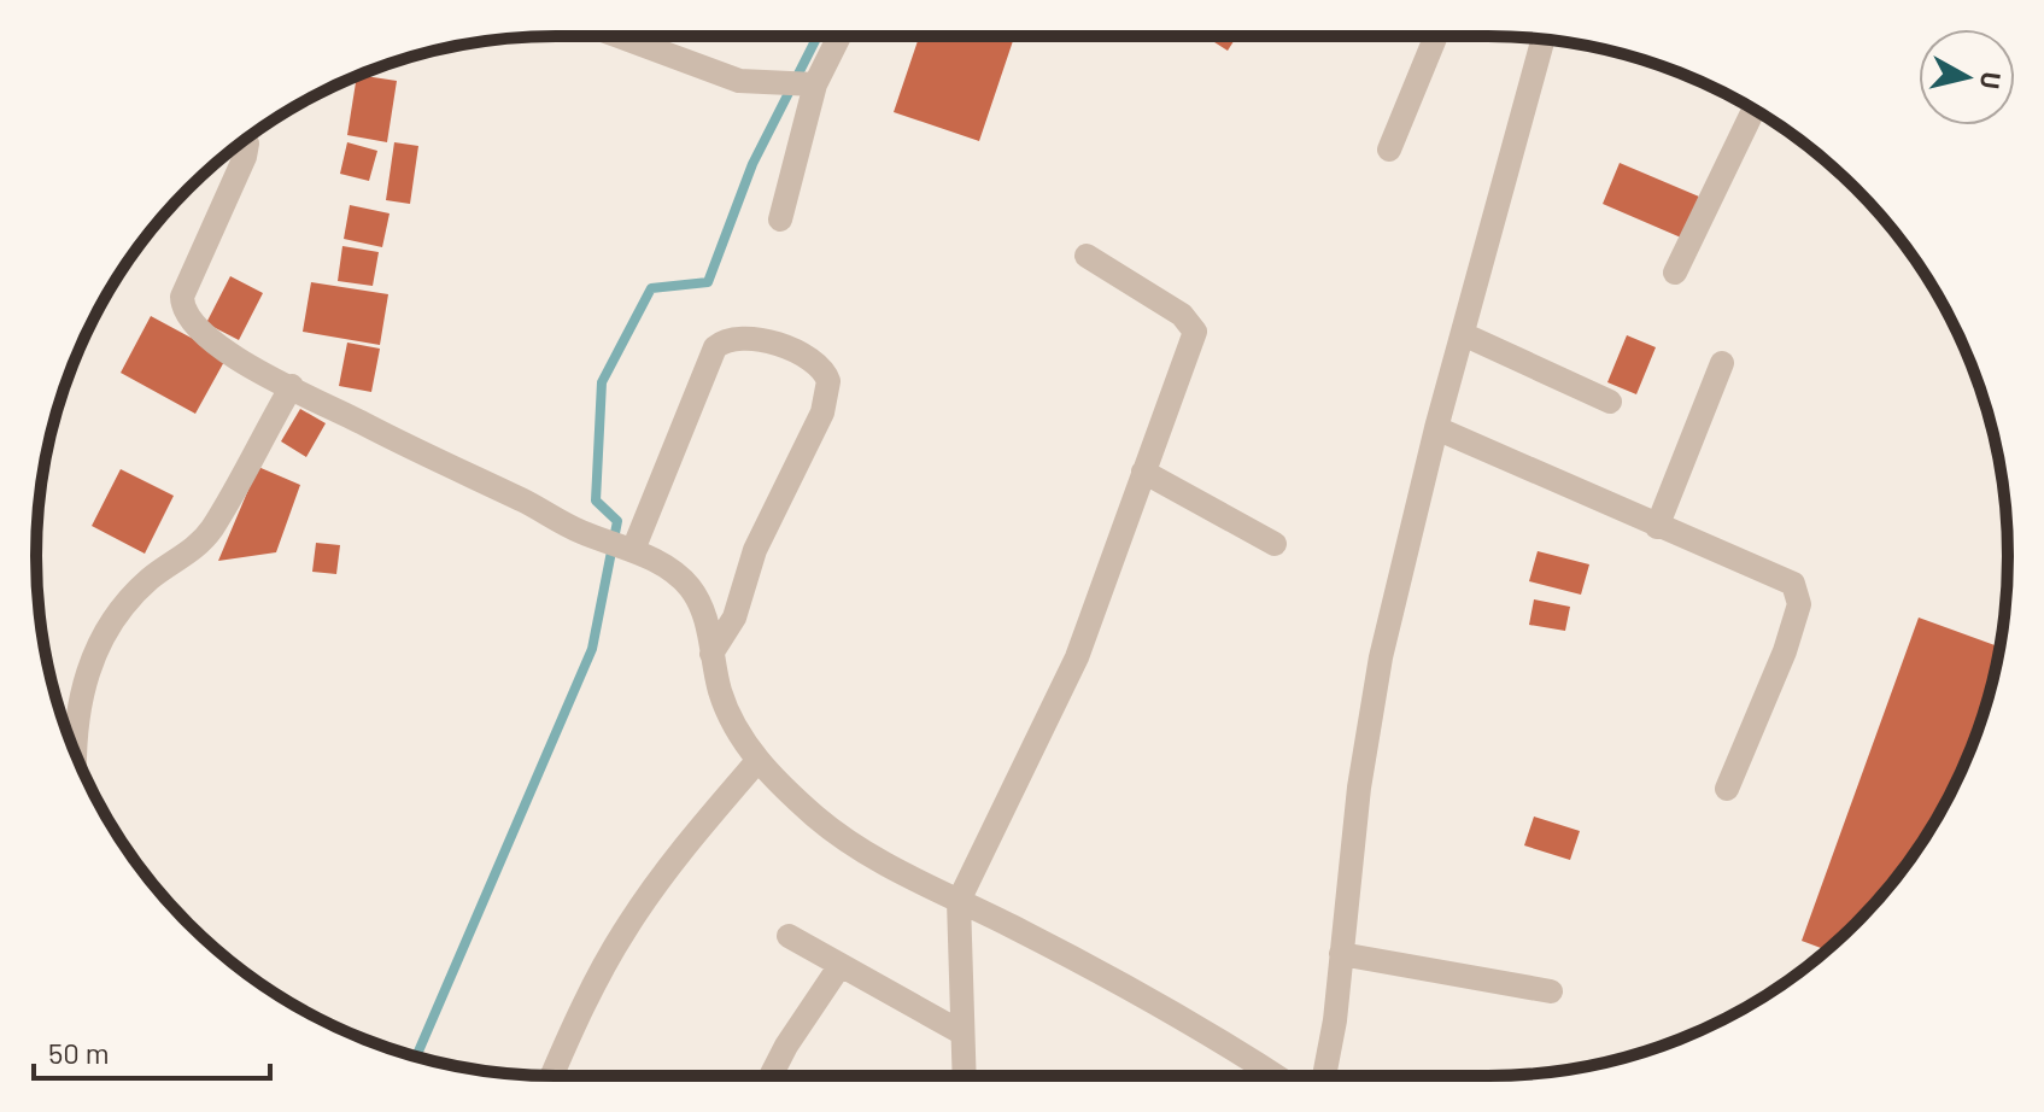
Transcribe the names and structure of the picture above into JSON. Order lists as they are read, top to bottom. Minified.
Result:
{"scale_bar":"50 m","north":"right"}
